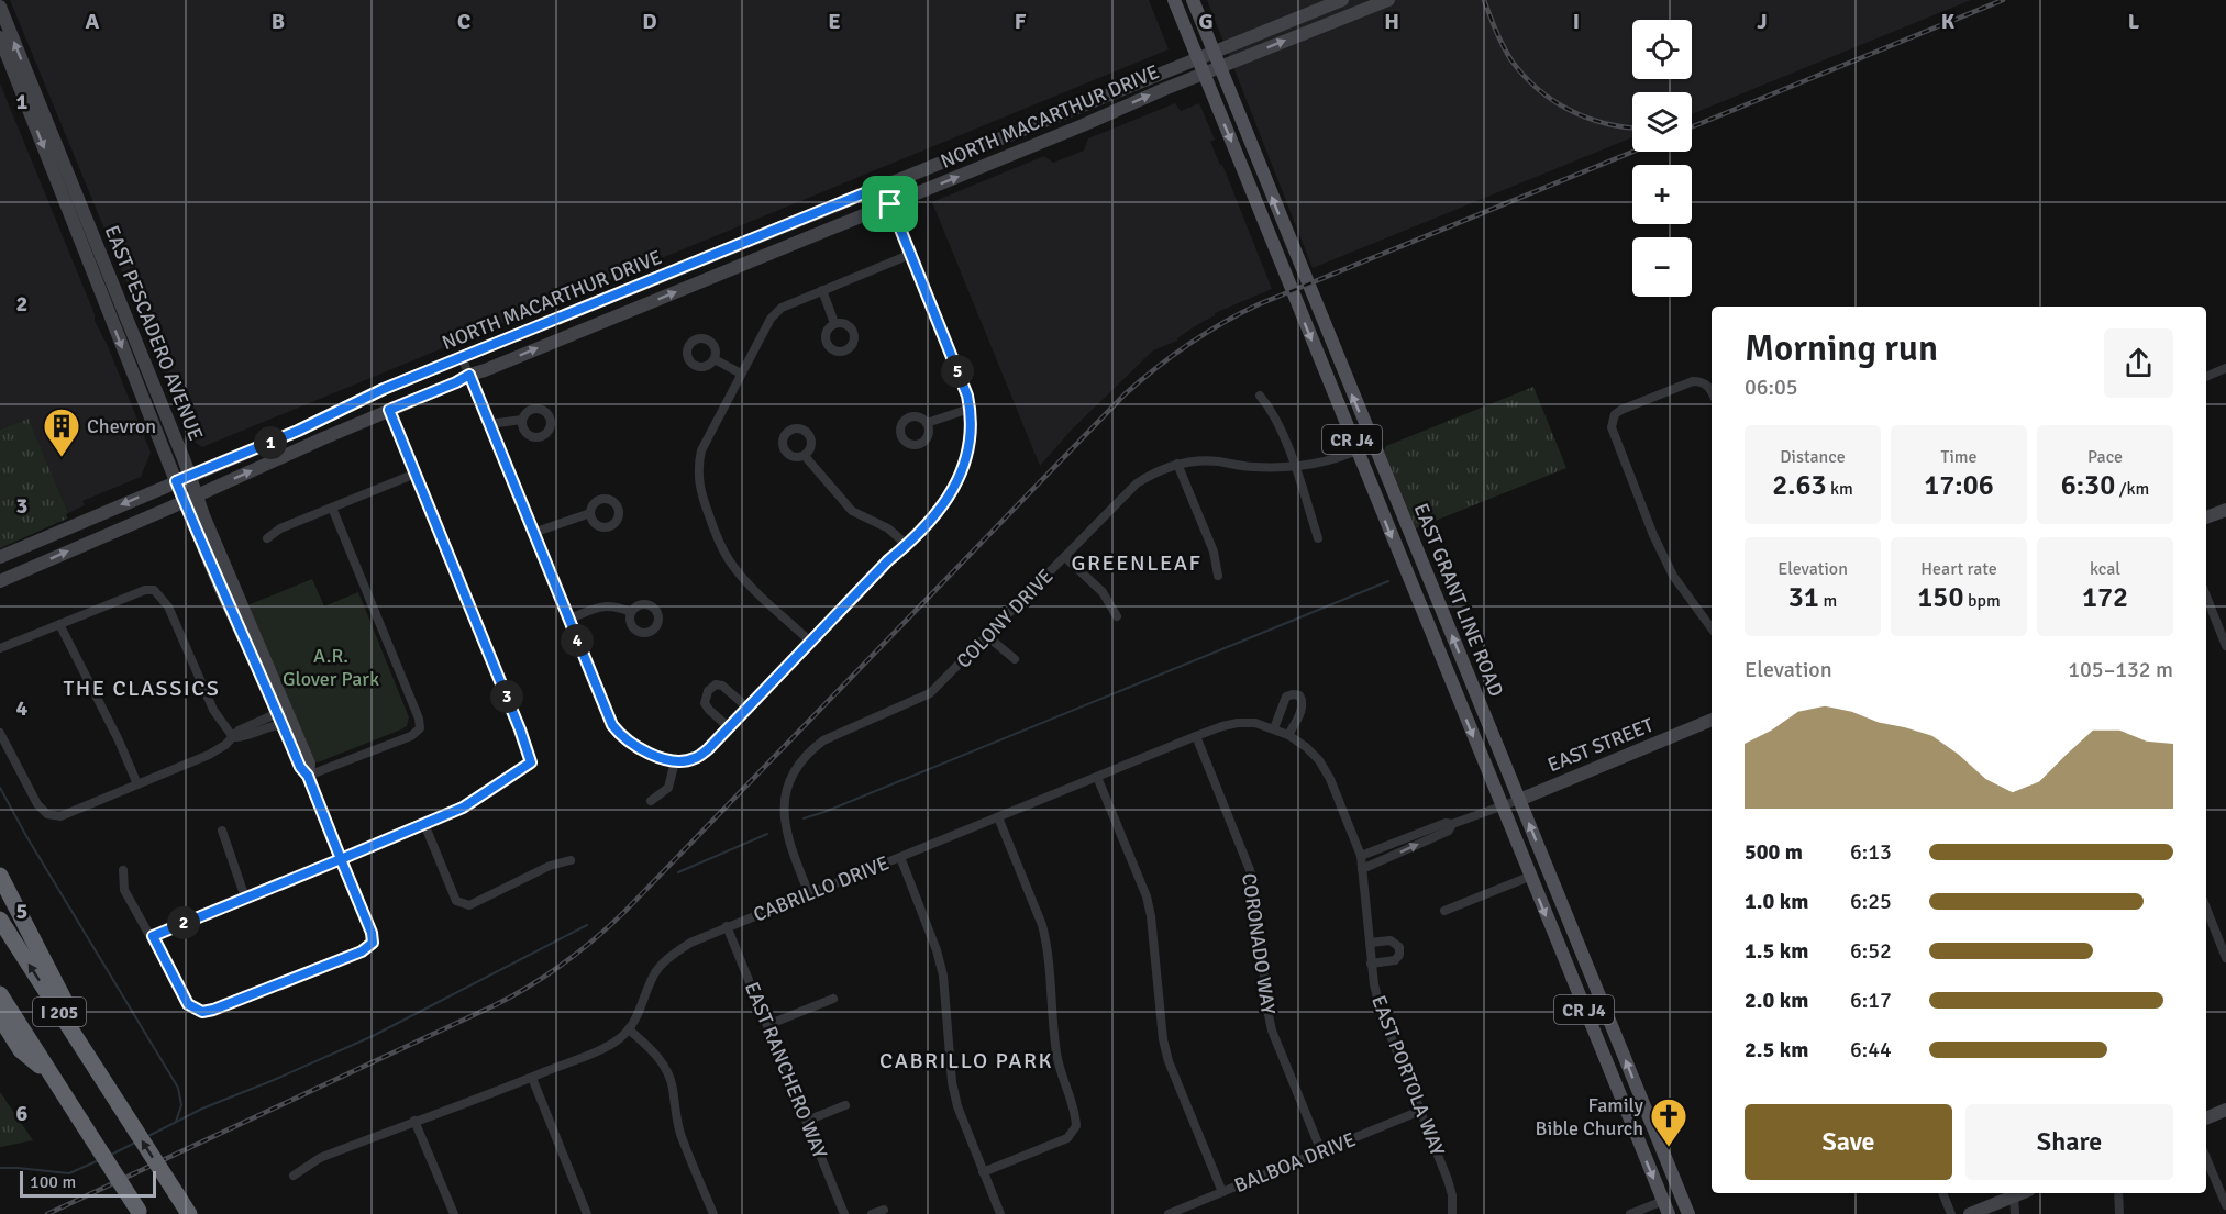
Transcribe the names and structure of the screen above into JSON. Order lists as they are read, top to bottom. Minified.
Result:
{"streets":{"highway":["I 205"],"main road":["NORTH MACARTHUR DRIVE","EAST PESCADERO AVENUE","CR J4","EAST GRANT LINE ROAD","EAST STREET"],"street":["COLONY DRIVE","CABRILLO DRIVE","CORONADO WAY","EAST RANCHERO WAY","EAST PORTOLA WAY","BALBOA DRIVE"]},"crossings":[["NORTH MACARTHUR DRIVE","EAST PESCADERO AVENUE"],["NORTH MACARTHUR DRIVE","EAST GRANT LINE ROAD"],["EAST GRANT LINE ROAD","COLONY DRIVE"],["EAST GRANT LINE ROAD","EAST STREET"],["COLONY DRIVE","CABRILLO DRIVE"],["CABRILLO DRIVE","CORONADO WAY"],["CABRILLO DRIVE","EAST RANCHERO WAY"],["CABRILLO DRIVE","EAST PORTOLA WAY"],["CORONADO WAY","BALBOA DRIVE"],["EAST PORTOLA WAY","BALBOA DRIVE"]],"districts":["GREENLEAF","THE CLASSICS","CABRILLO PARK"],"parks":["A.R. Glover Park"],"places":{"building":["Chevron"],"church":["Family Bible Church"]},"scale_bar":"100 m","page":{"map_buttons":["+","−"],"heading":["Morning run","06:05"],"pins":["5","1","4","3","2"],"stats":[["Distance","2.63 km"],["Time","17:06"],["Pace","6:30 /km"],["Elevation","31 m"],["Heart rate","150 bpm"],["kcal","172"]],"chart":["Elevation","105–132 m"],"list":[{"name":"500 m","note":"6:13"},{"name":"1.0 km","note":"6:25"},{"name":"1.5 km","note":"6:52"},{"name":"2.0 km","note":"6:17"},{"name":"2.5 km","note":"6:44"}],"buttons":["Save","Share"],"scale":"100 m"},"grid":{"columns":["A","B","C","D","E","F","G","H","I","J","K","L"],"rows":["1","2","3","4","5","6"]}}
